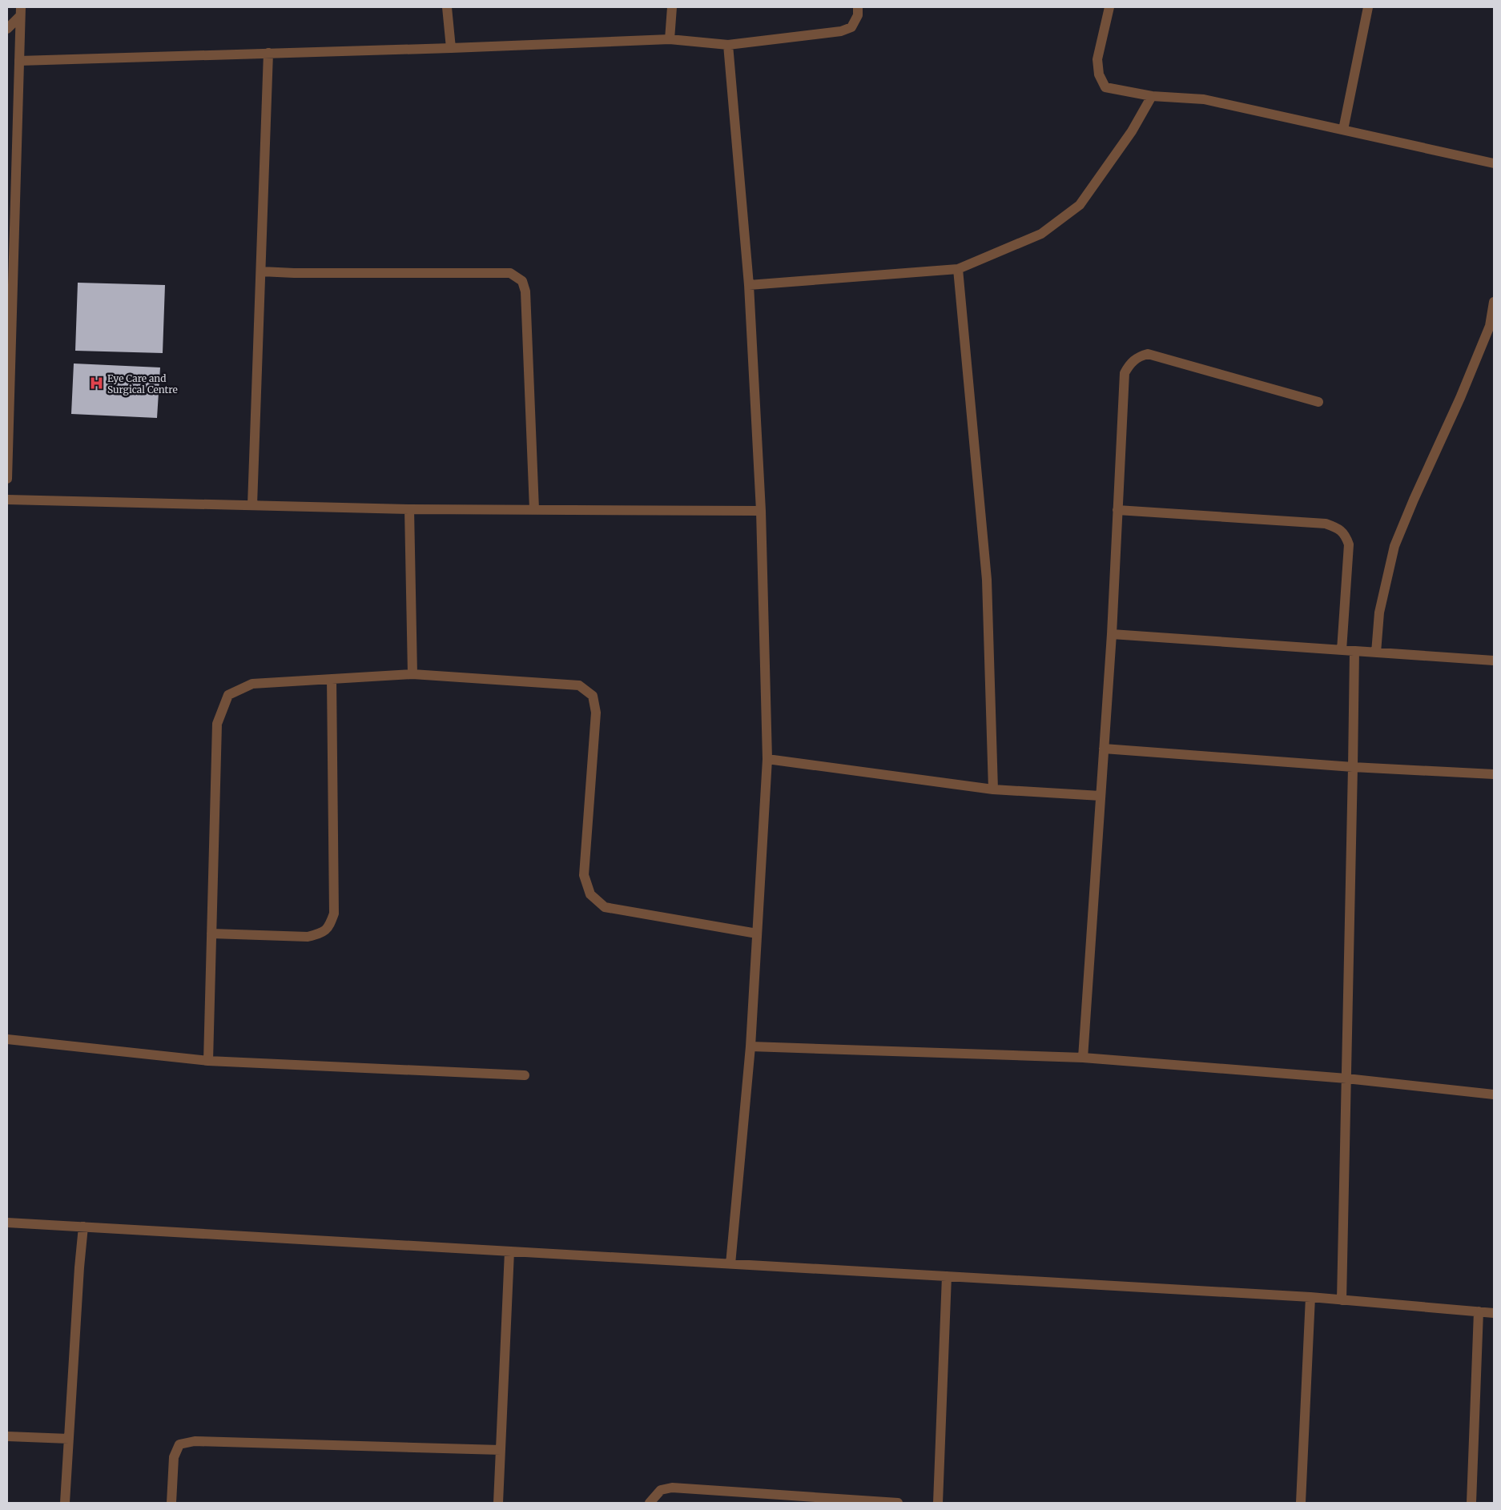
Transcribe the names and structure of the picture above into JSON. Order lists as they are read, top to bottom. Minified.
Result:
{"places":{"hospital":["Eye Care and Surgical Centre"]}}
